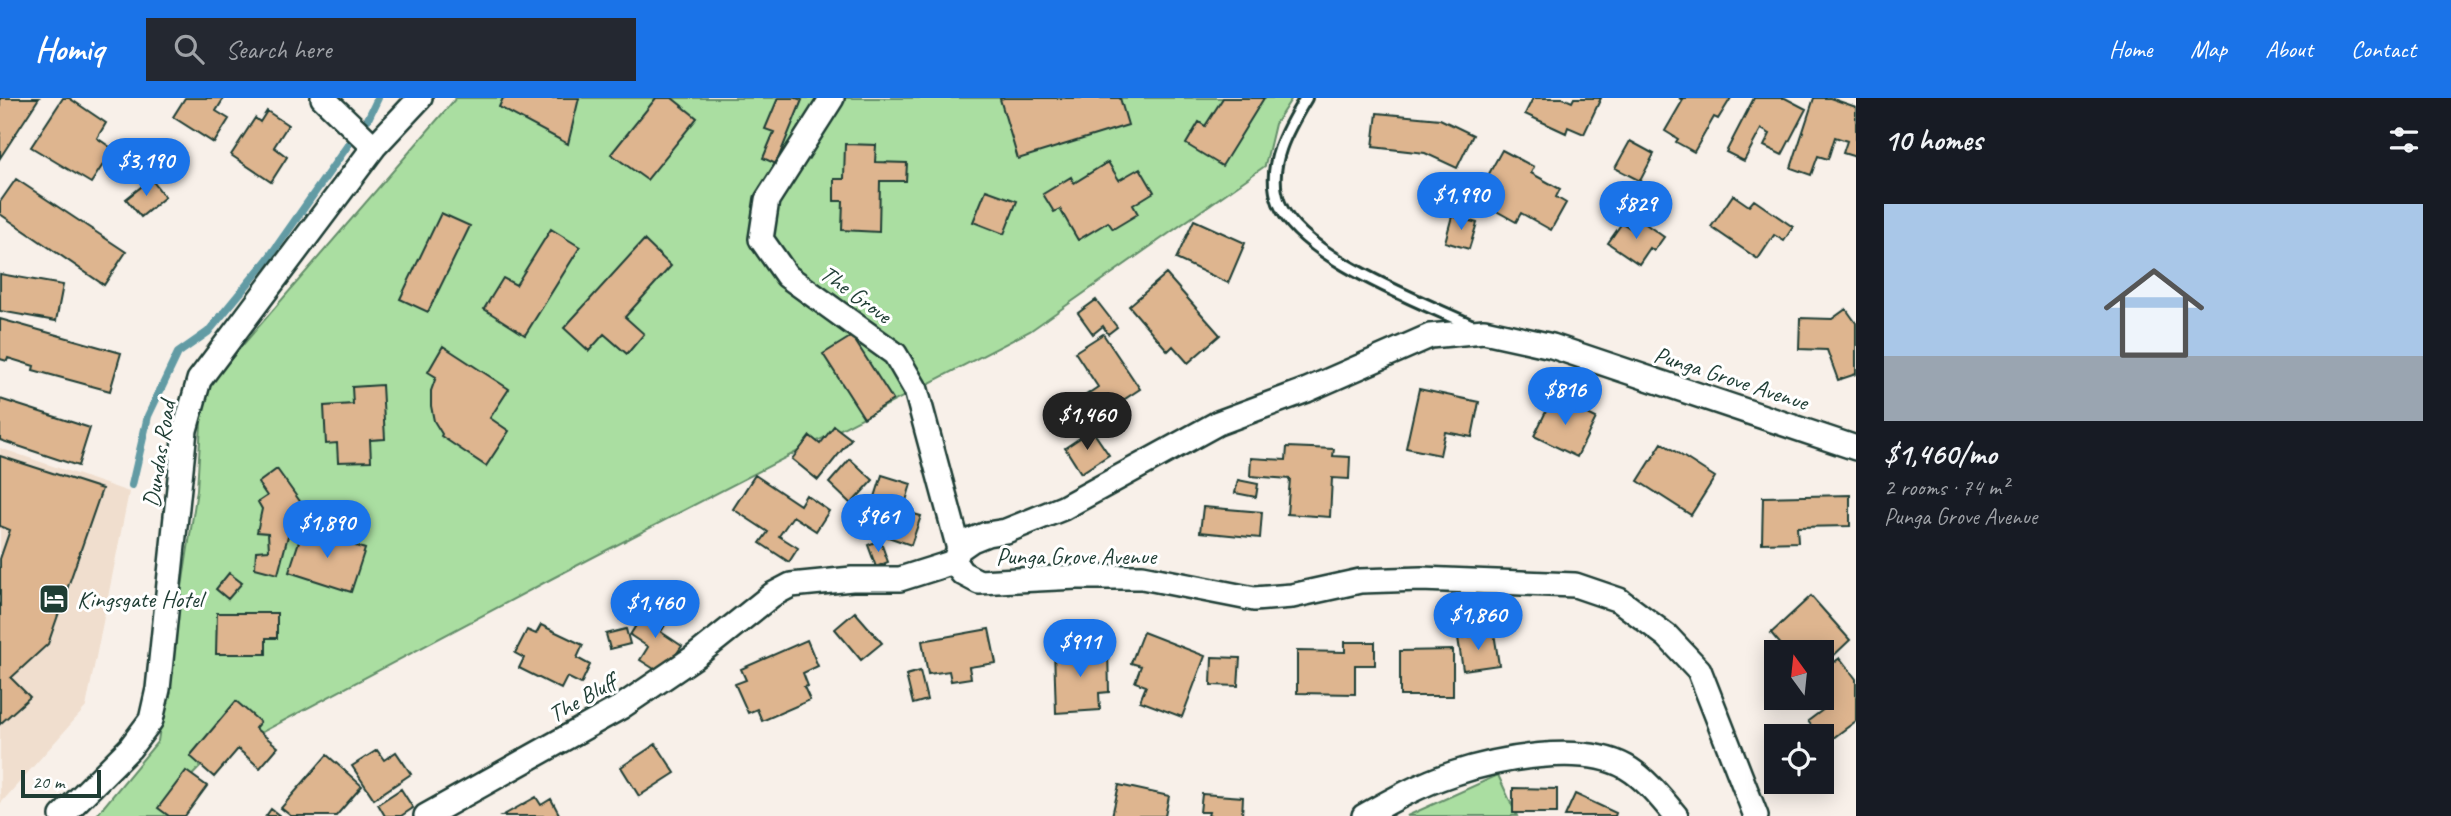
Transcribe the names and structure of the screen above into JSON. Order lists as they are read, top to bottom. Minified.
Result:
{"streets":{"street":["The Grove","Punga Grove Avenue","Dundas Road","The Bluff"]},"crossings":[["The Grove","Punga Grove Avenue"],["The Grove","The Bluff"],["Punga Grove Avenue","The Bluff"]],"places":{"hotel":["Kingsgate Hotel"]},"scale_bar":"20 m","north":"top","page":{"header":"Homiq","search":"Search here","nav":["Home","Map","About","Contact"],"heading":"10 homes","price":["$3,190","$1,990","$829","$816","$1,460","$961","$1,890","$1,460","$1,860","$911"],"list":[{"name":"$1,460/mo","note":"2 rooms · 74 m² · Punga Grove Avenue"}],"scale":"20 m"}}
